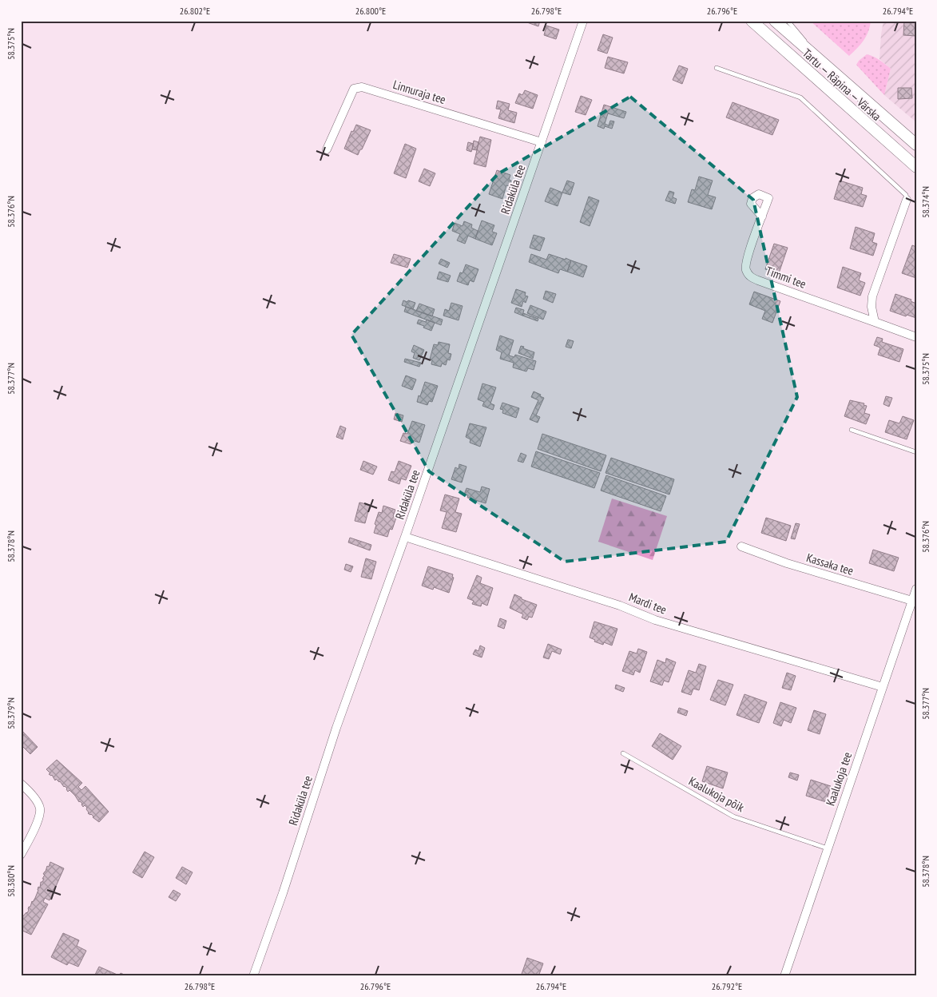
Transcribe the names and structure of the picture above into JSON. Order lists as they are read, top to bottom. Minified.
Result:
{"streets":{"main road":["Tartu — Räpina — Värska"],"street":["Linnuraja tee","Ridaküla tee","Timmi tee","Kassaka tee","Mardi tee","Kaalukoja tee"],"lane":["Kaalukoja põik"]},"crossings":[["Linnuraja tee","Ridaküla tee"],["Ridaküla tee","Mardi tee"],["Kassaka tee","Kaalukoja tee"],["Mardi tee","Kaalukoja tee"],["Kaalukoja tee","Kaalukoja põik"]],"coordinates":["26.802°E","26.800°E","26.798°E","26.796°E","26.794°E","58.375°N","58.374°N","58.376°N","58.377°N","58.378°N","58.379°N","58.380°N","26.792°E"]}
